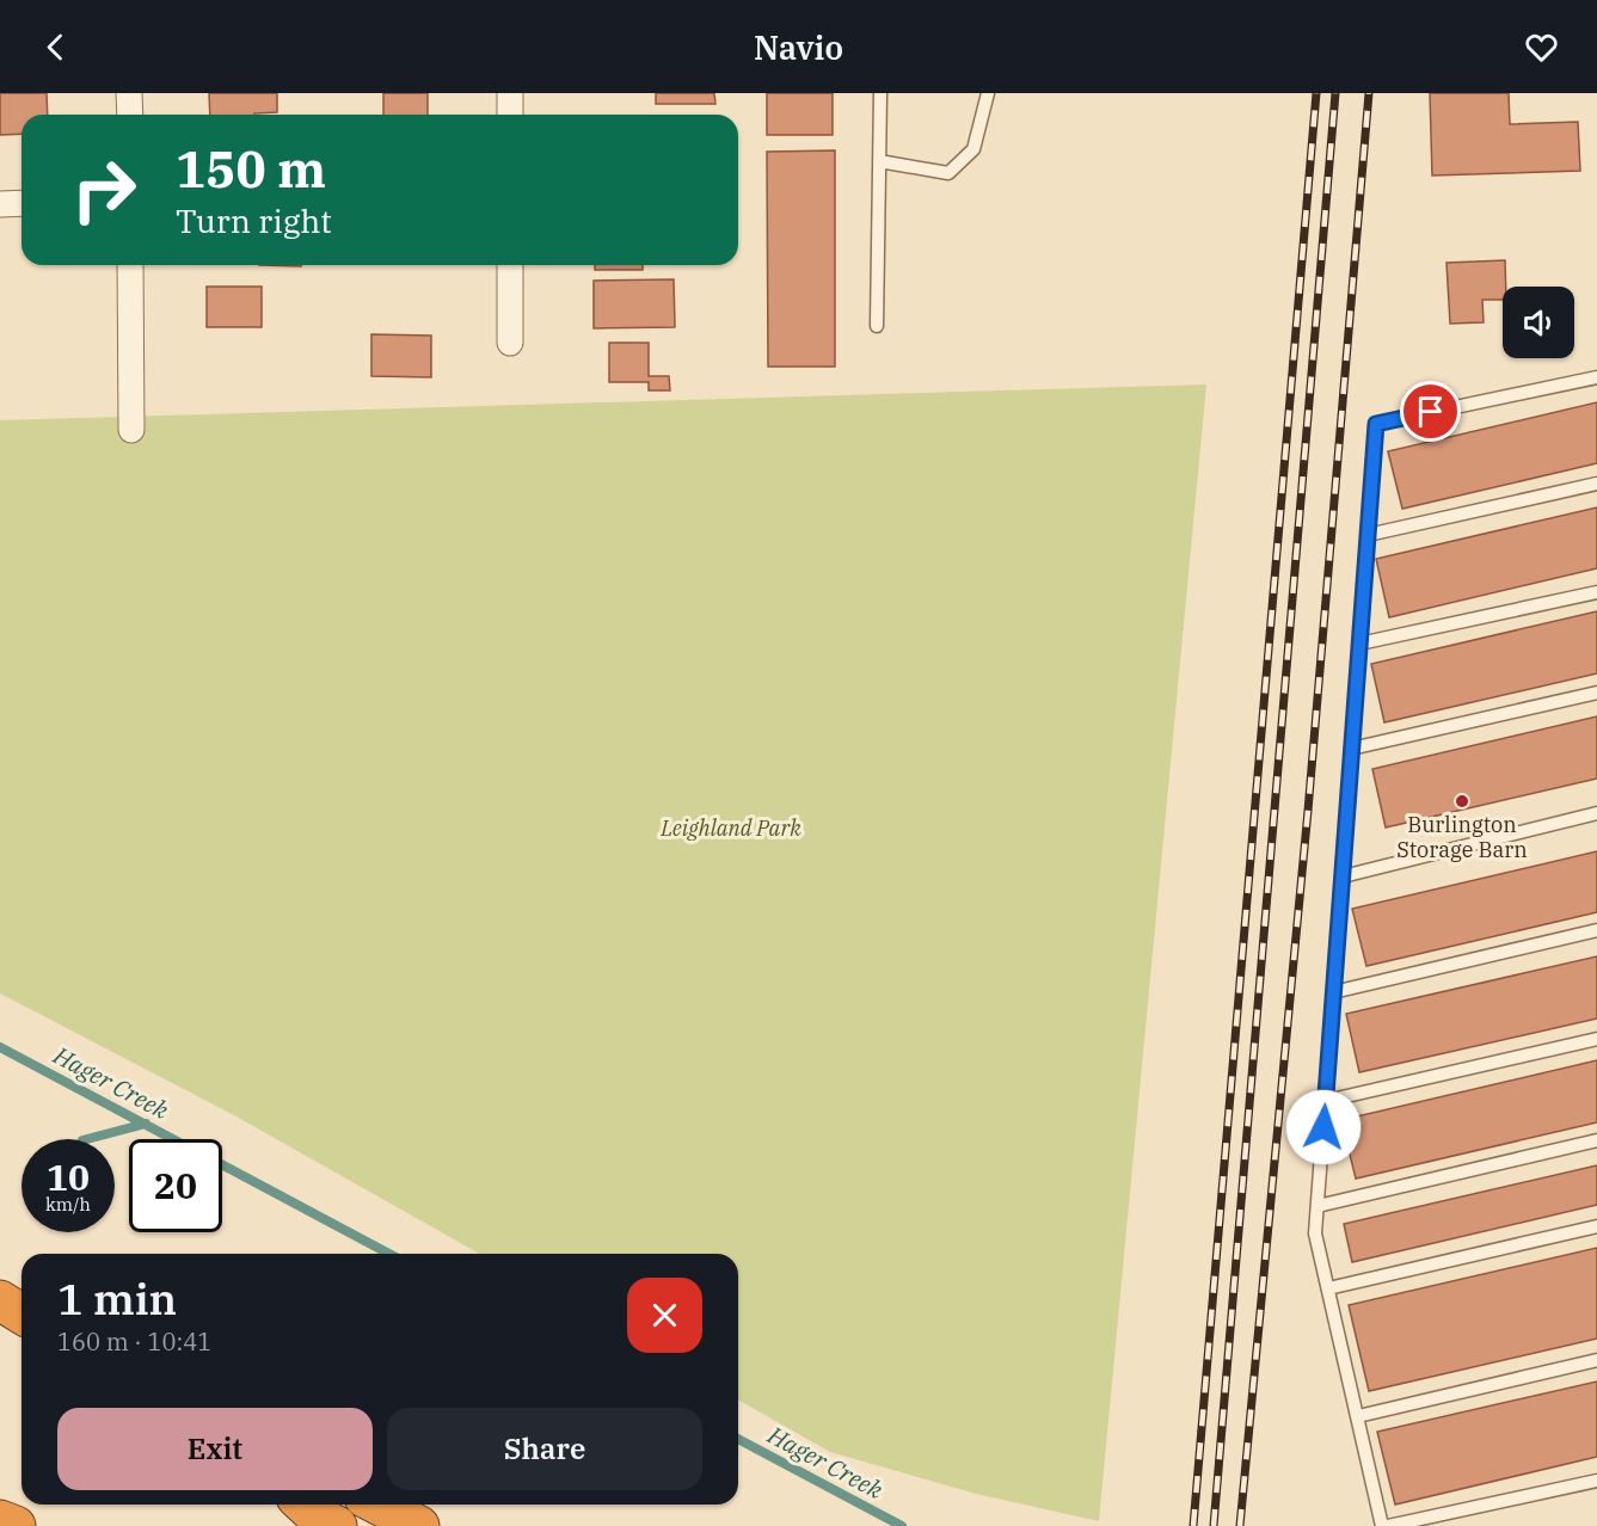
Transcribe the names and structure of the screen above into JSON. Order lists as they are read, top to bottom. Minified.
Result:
{"water":["Hager Creek"],"parks":["Leighland Park"],"places":["Burlington Storage Barn"],"page":{"header":"Navio","turn":["150 m","Turn right"],"speed":"10 km/h","limit":"20","heading":["1 min","160 m · 10:41"],"buttons":["Exit","Share"]}}
